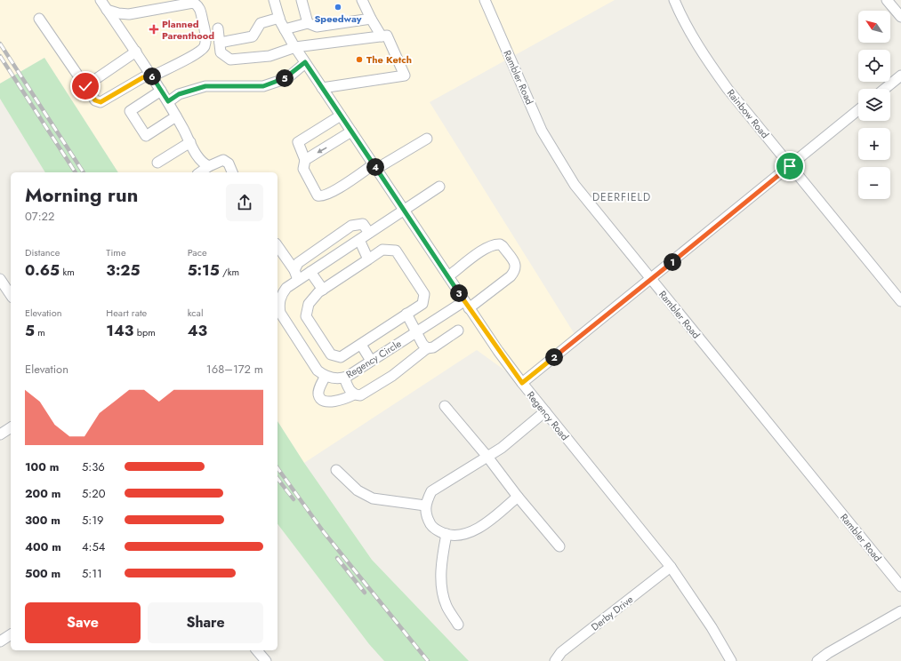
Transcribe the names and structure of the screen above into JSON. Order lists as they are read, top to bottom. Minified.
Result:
{"streets":{"street":["Rambler Road","Rainbow Road","Regency Circle","Regency Road","Derby Drive"]},"crossings":[["Regency Circle","Regency Road"],["Regency Road","Derby Drive"]],"districts":["DEERFIELD"],"places":{"other":["Speedway","The Ketch"],"health":["Planned Parenthood"]},"north":"top left","page":{"map_buttons":["+","−"],"pins":["6","5","4","1","3","2"],"heading":["Morning run","07:22"],"stats":[["Distance","0.65 km"],["Time","3:25"],["Pace","5:15 /km"],["Elevation","5 m"],["Heart rate","143 bpm"],["kcal","43"]],"chart":["Elevation","168–172 m"],"list":[{"name":"100 m","note":"5:36"},{"name":"200 m","note":"5:20"},{"name":"300 m","note":"5:19"},{"name":"400 m","note":"4:54"},{"name":"500 m","note":"5:11"}],"buttons":["Save","Share"]}}
